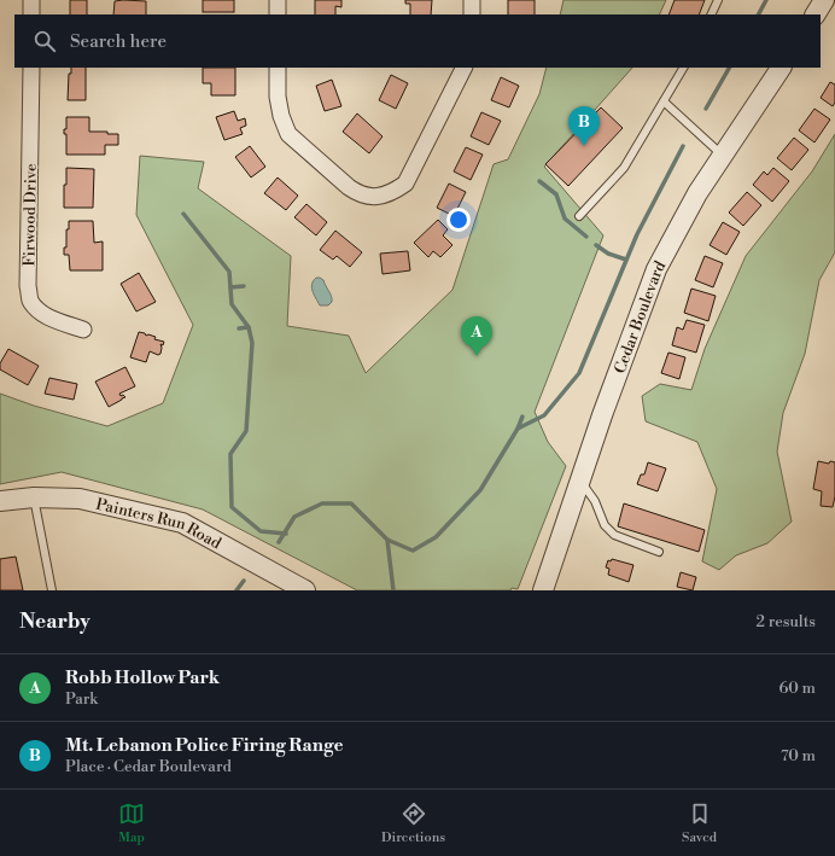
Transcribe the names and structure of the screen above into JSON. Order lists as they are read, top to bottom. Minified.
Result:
{"streets":{"street":["Firwood Drive","Cedar Boulevard","Painters Run Road"]},"page":{"search":"Search here","pins":["B","A"],"heading":["Nearby","2 results"],"list":[{"mark":"A","name":"Robb Hollow Park","note":"Park","value":"60 m"},{"mark":"B","name":"Mt. Lebanon Police Firing Range","note":"Place · Cedar Boulevard","value":"70 m"}],"nav":["Map","Directions","Saved"]}}
